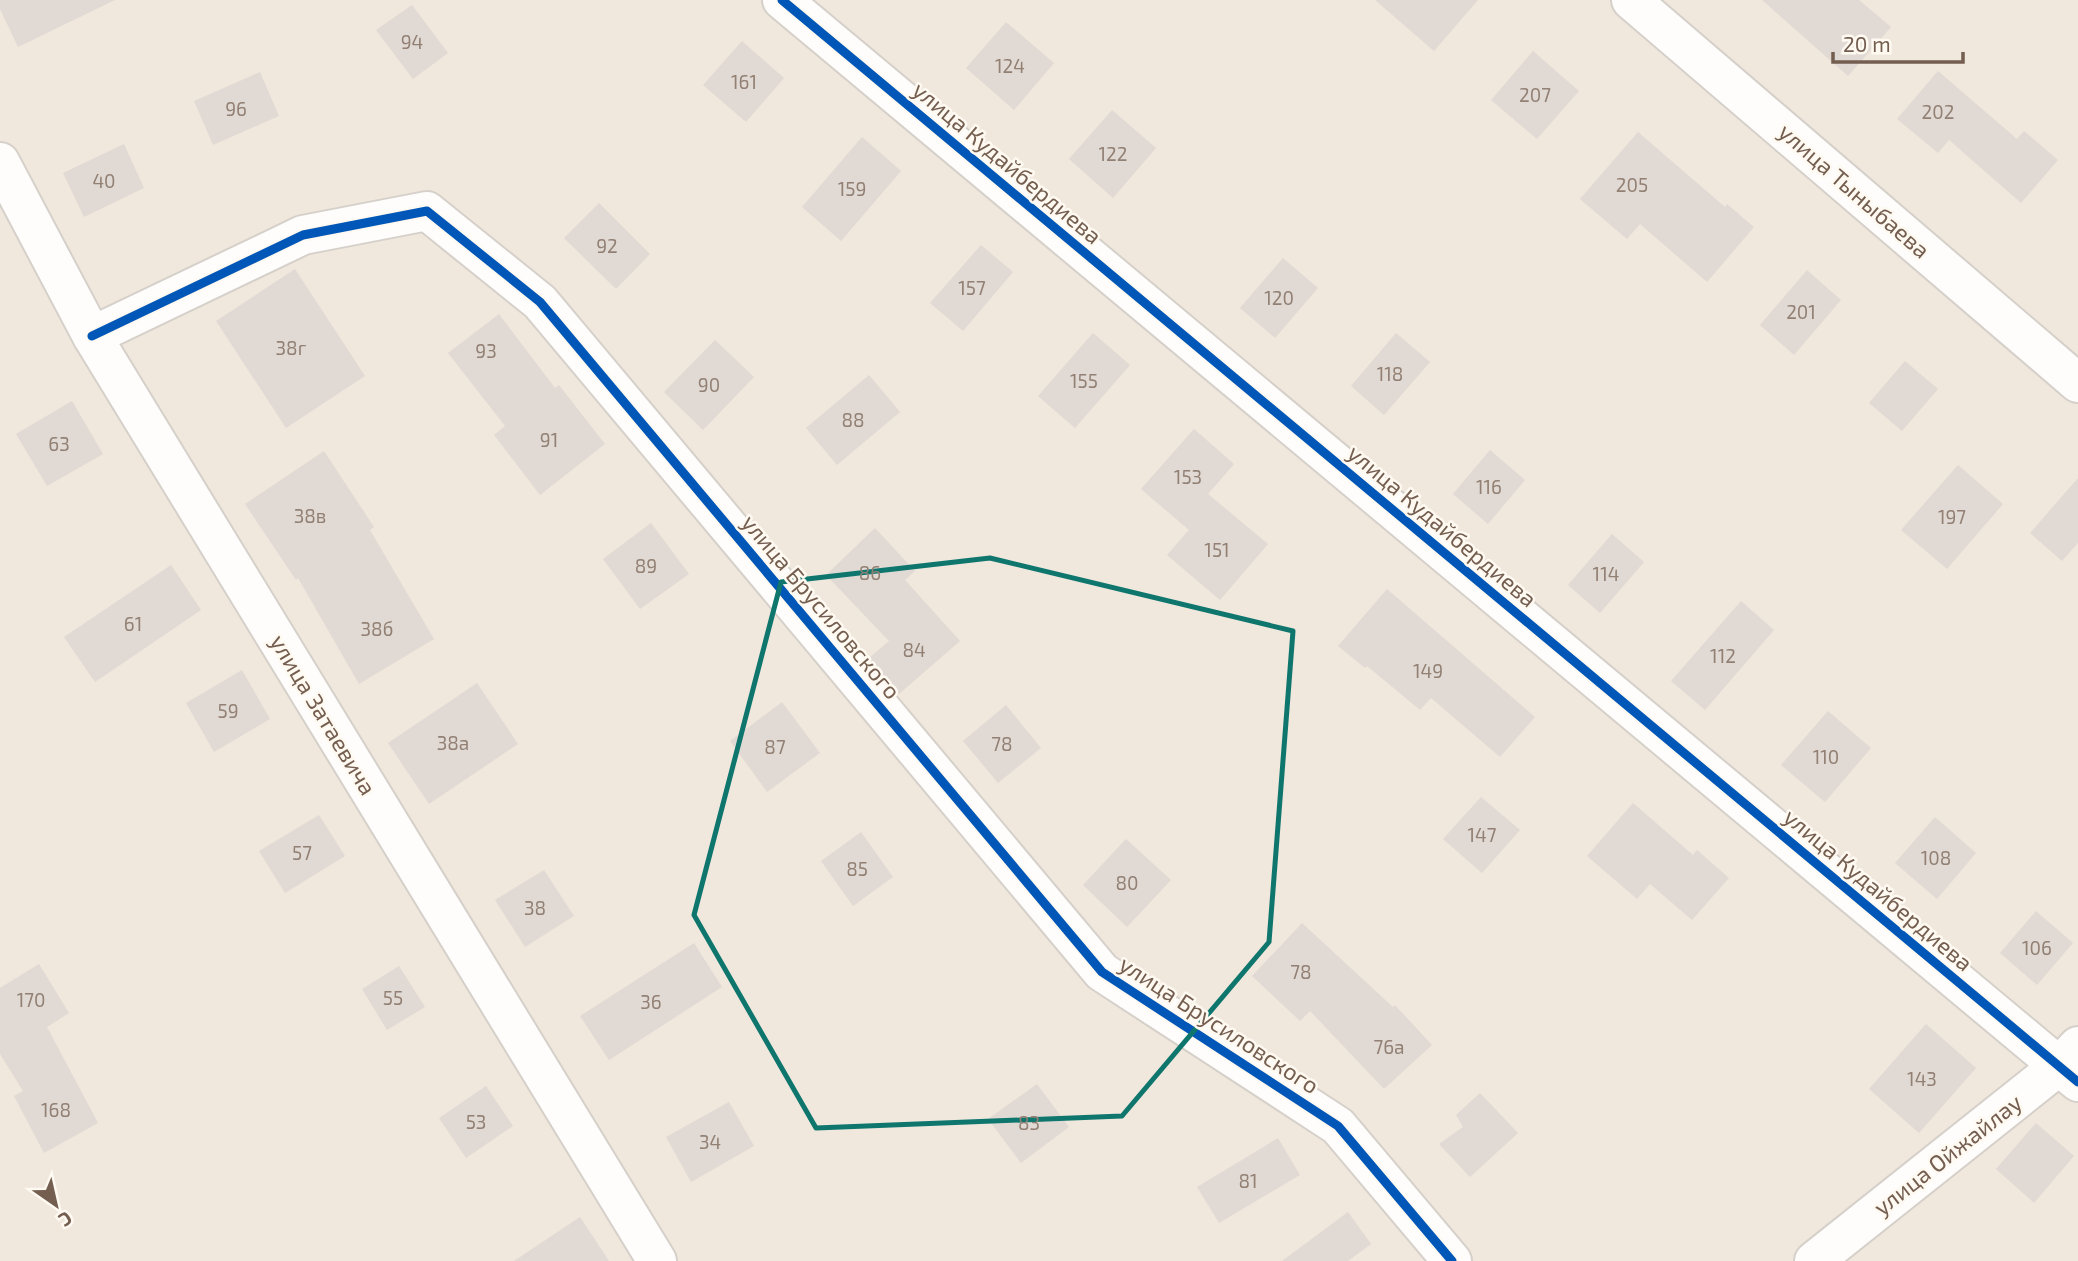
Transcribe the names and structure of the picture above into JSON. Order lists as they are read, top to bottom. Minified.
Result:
{"streets":{"street":["улица Кудайбердиева","улица Тыныбаева","улица Брусиловского","улица Затаевича","улица Ойжайлау"]},"crossings":[["улица Кудайбердиева","улица Ойжайлау"],["улица Брусиловского","улица Затаевича"]],"house_numbers":["94","124","161","207","96","202","122","40","205","159","92","157","120","201","38г","93","118","155","90","88","91","63","153","116","38в","197","151","89","86","114","61","38б","84","112","149","59","38а","78","87","110","147","57","108","85","80","38","106","78","55","170","36","76а","143","168","53","83","34","81"],"scale_bar":"20 m","north":"bottom right"}
